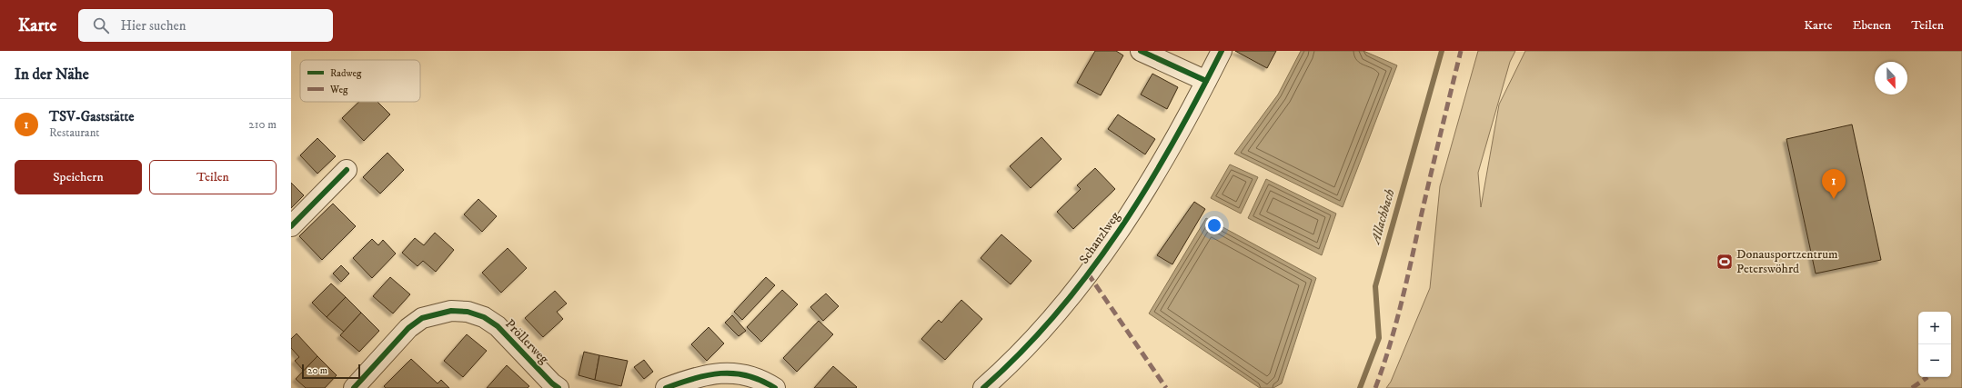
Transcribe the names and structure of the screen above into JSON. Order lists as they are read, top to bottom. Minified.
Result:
{"streets":{"street":["Schanzlweg","Pröllerweg"]},"water":["Allachbach"],"places":{"sports":["Donausportzentrum Peterswöhrd"]},"legend":["Radweg","Weg"],"scale_bar":"20 m","north":"bottom","page":{"header":"Karte","search":"Hier suchen","nav":["Karte","Ebenen","Teilen"],"heading":"In der Nähe","list":[{"mark":"1","name":"TSV-Gaststätte","note":"Restaurant","value":"210 m"}],"buttons":["Speichern","Teilen"],"pins":"1","map_buttons":["+","−"],"scale":"20 m"}}
